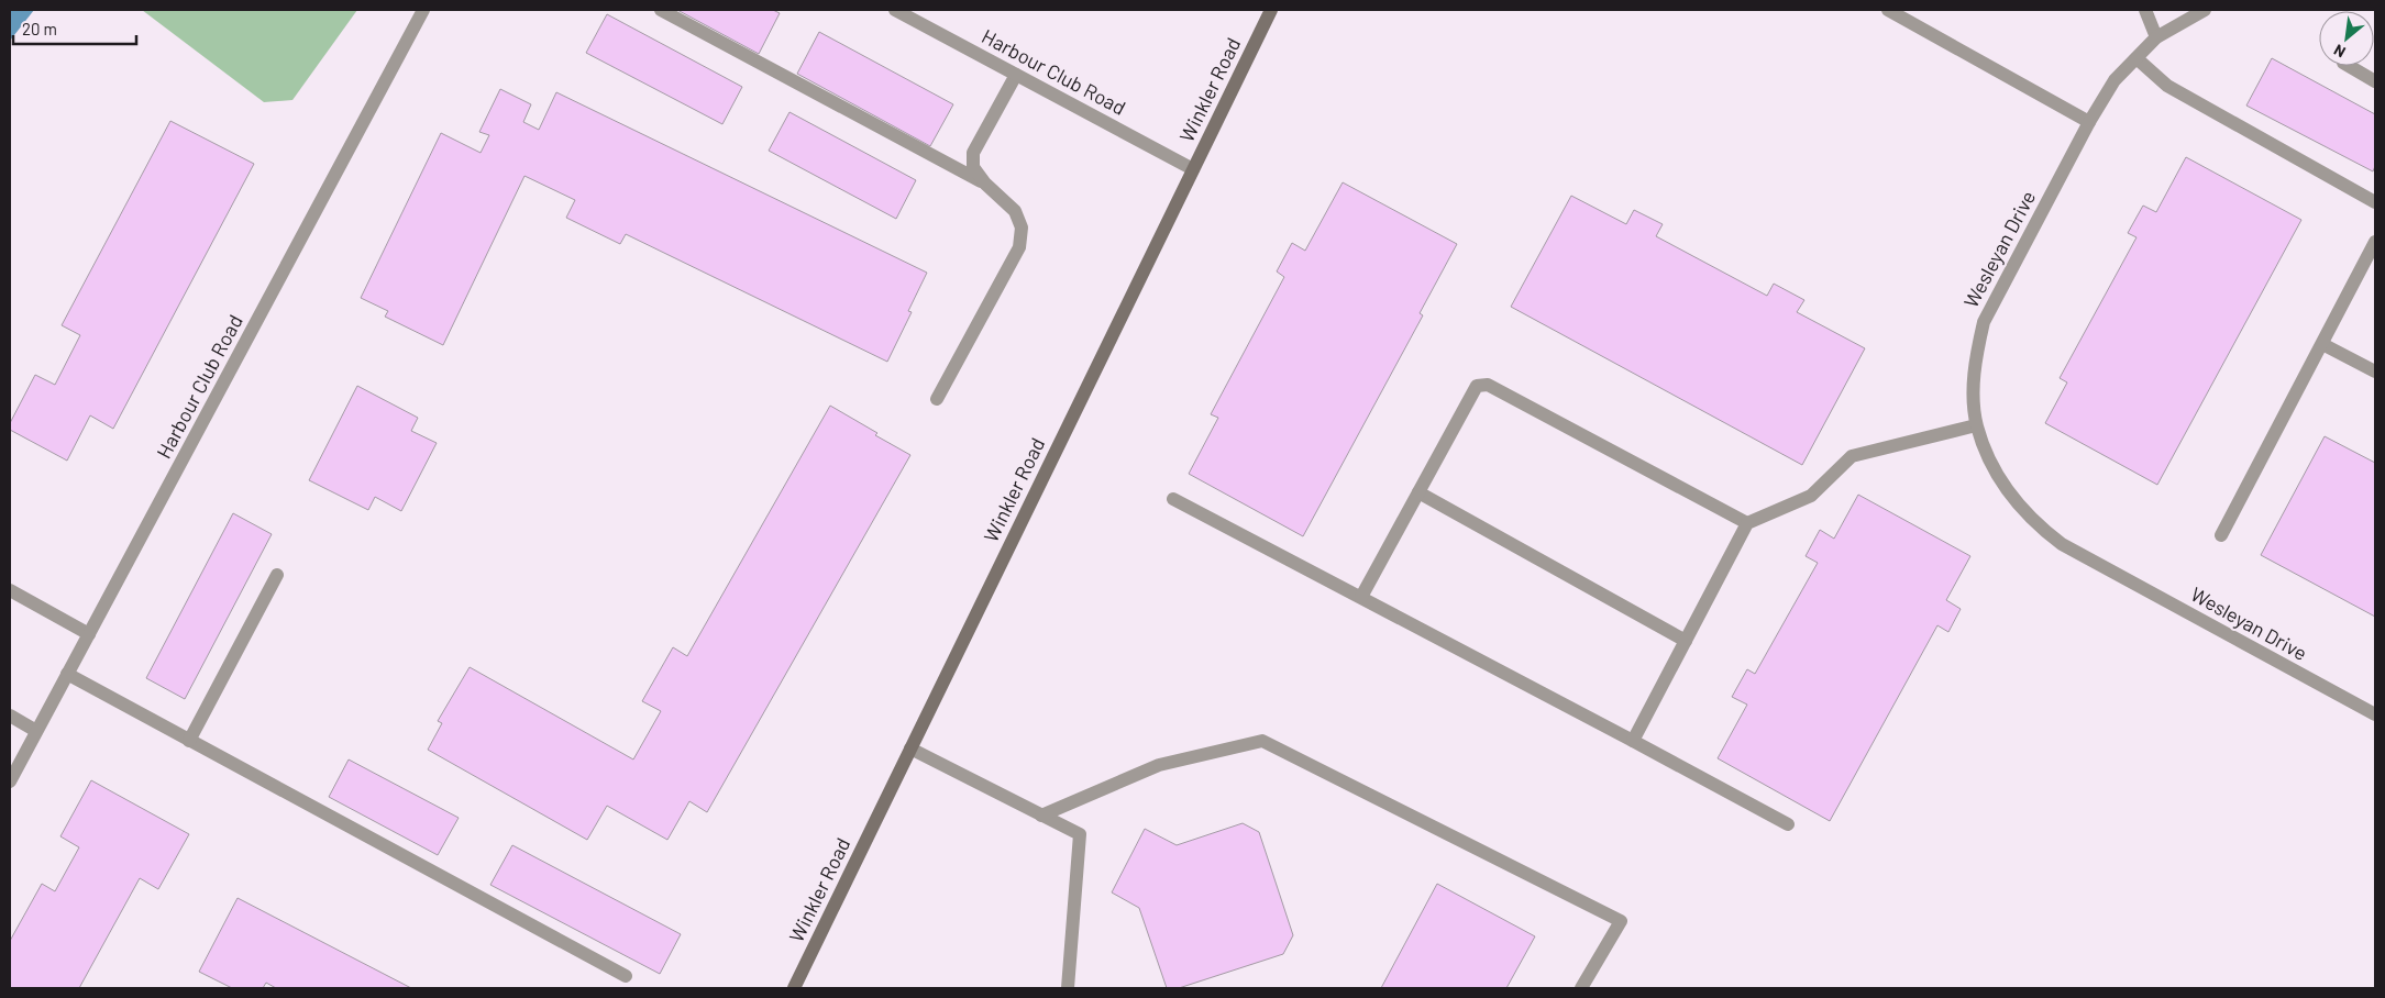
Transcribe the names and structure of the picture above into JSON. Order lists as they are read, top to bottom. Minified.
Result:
{"streets":{"street":["Harbour Club Road","Winkler Road","Wesleyan Drive"]},"crossings":[["Harbour Club Road","Winkler Road"]],"scale_bar":"20 m","north":"bottom left"}
